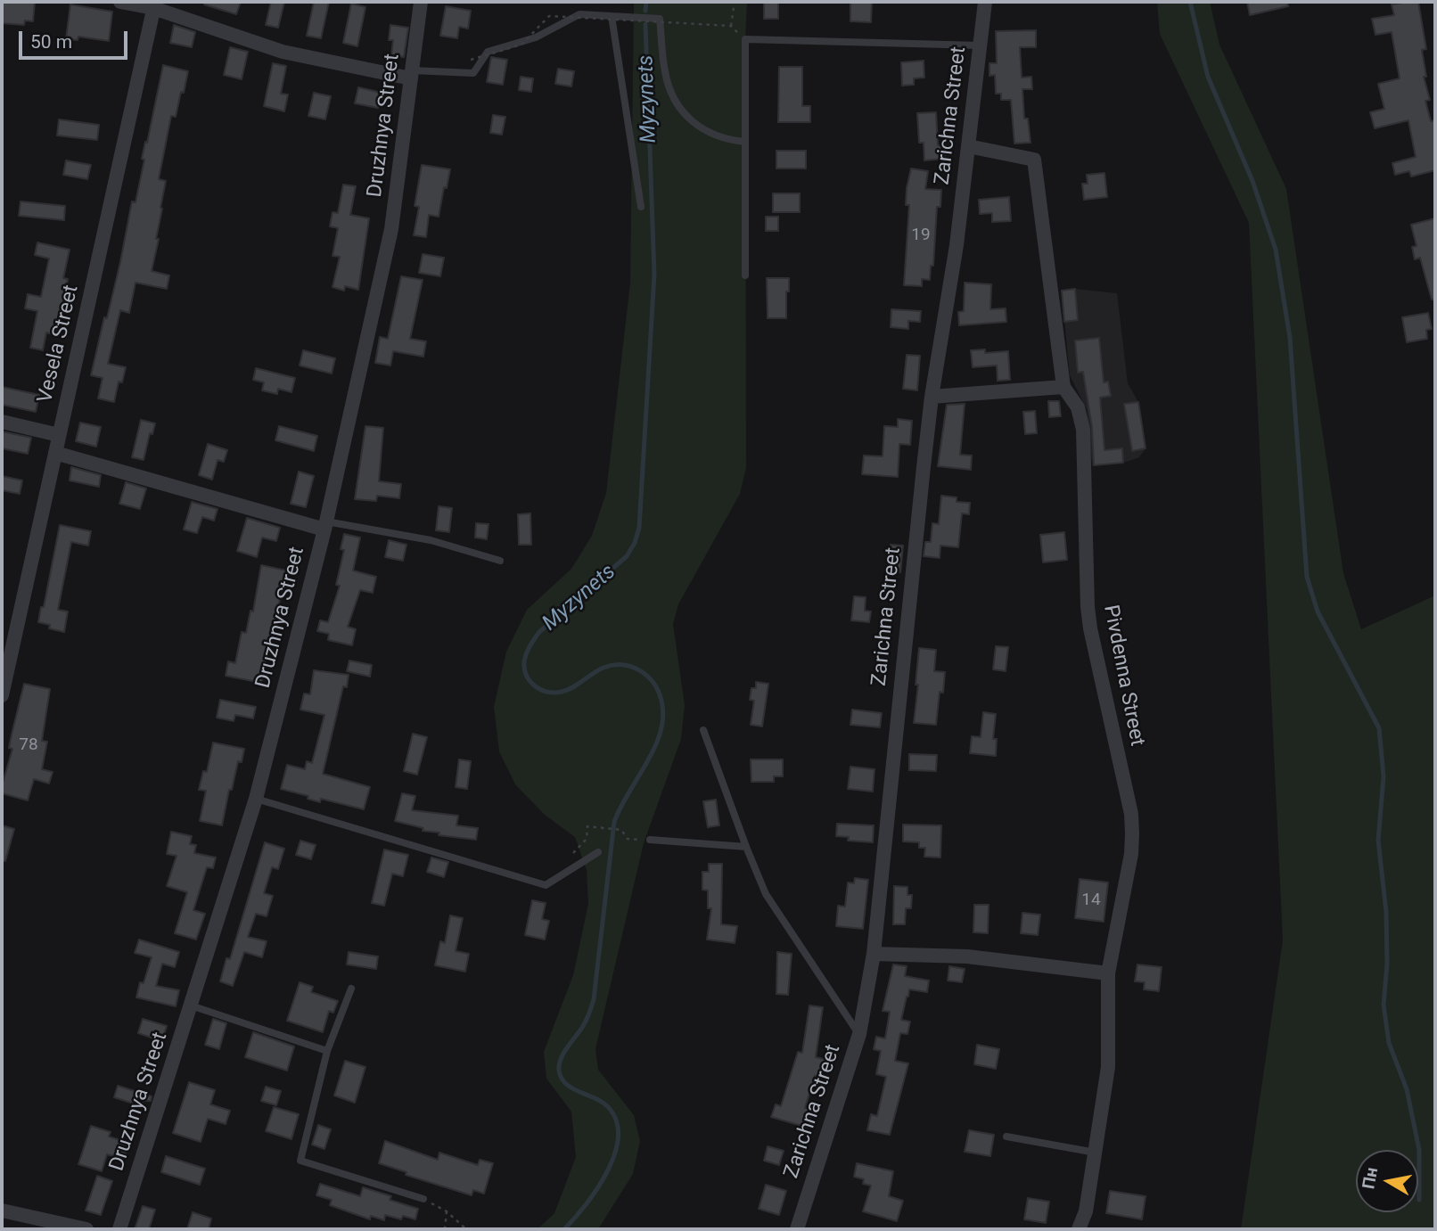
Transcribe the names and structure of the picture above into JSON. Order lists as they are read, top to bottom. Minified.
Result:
{"streets":{"street":["Zarichna Street","Druzhnya Street","Vesela Street","Pivdenna Street"]},"crossings":[["Zarichna Street","Pivdenna Street"]],"water":["Myzynets"],"house_numbers":["19","78","14"],"scale_bar":"50 m","north":"left"}
